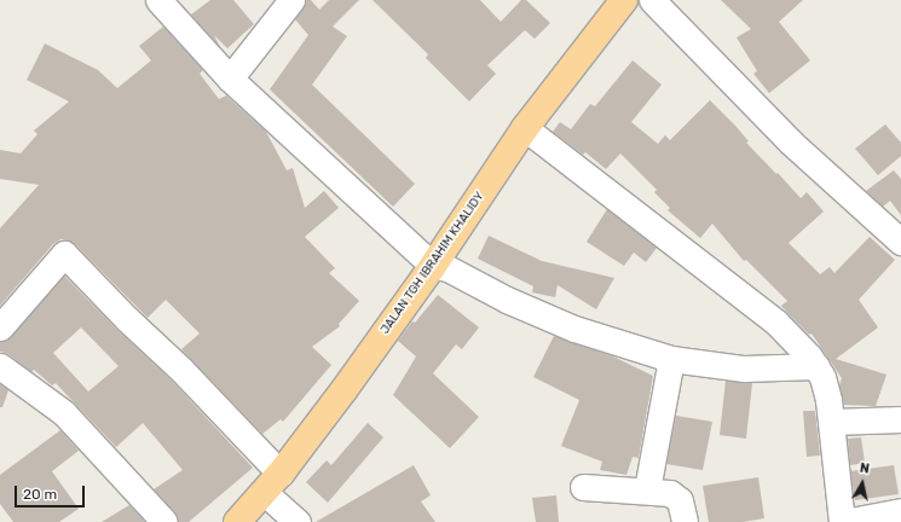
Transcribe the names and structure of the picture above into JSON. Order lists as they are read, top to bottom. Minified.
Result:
{"streets":{"main road":["JALAN TGH IBRAHIM KHALIDY"]},"scale_bar":"20 m","north":"top"}
